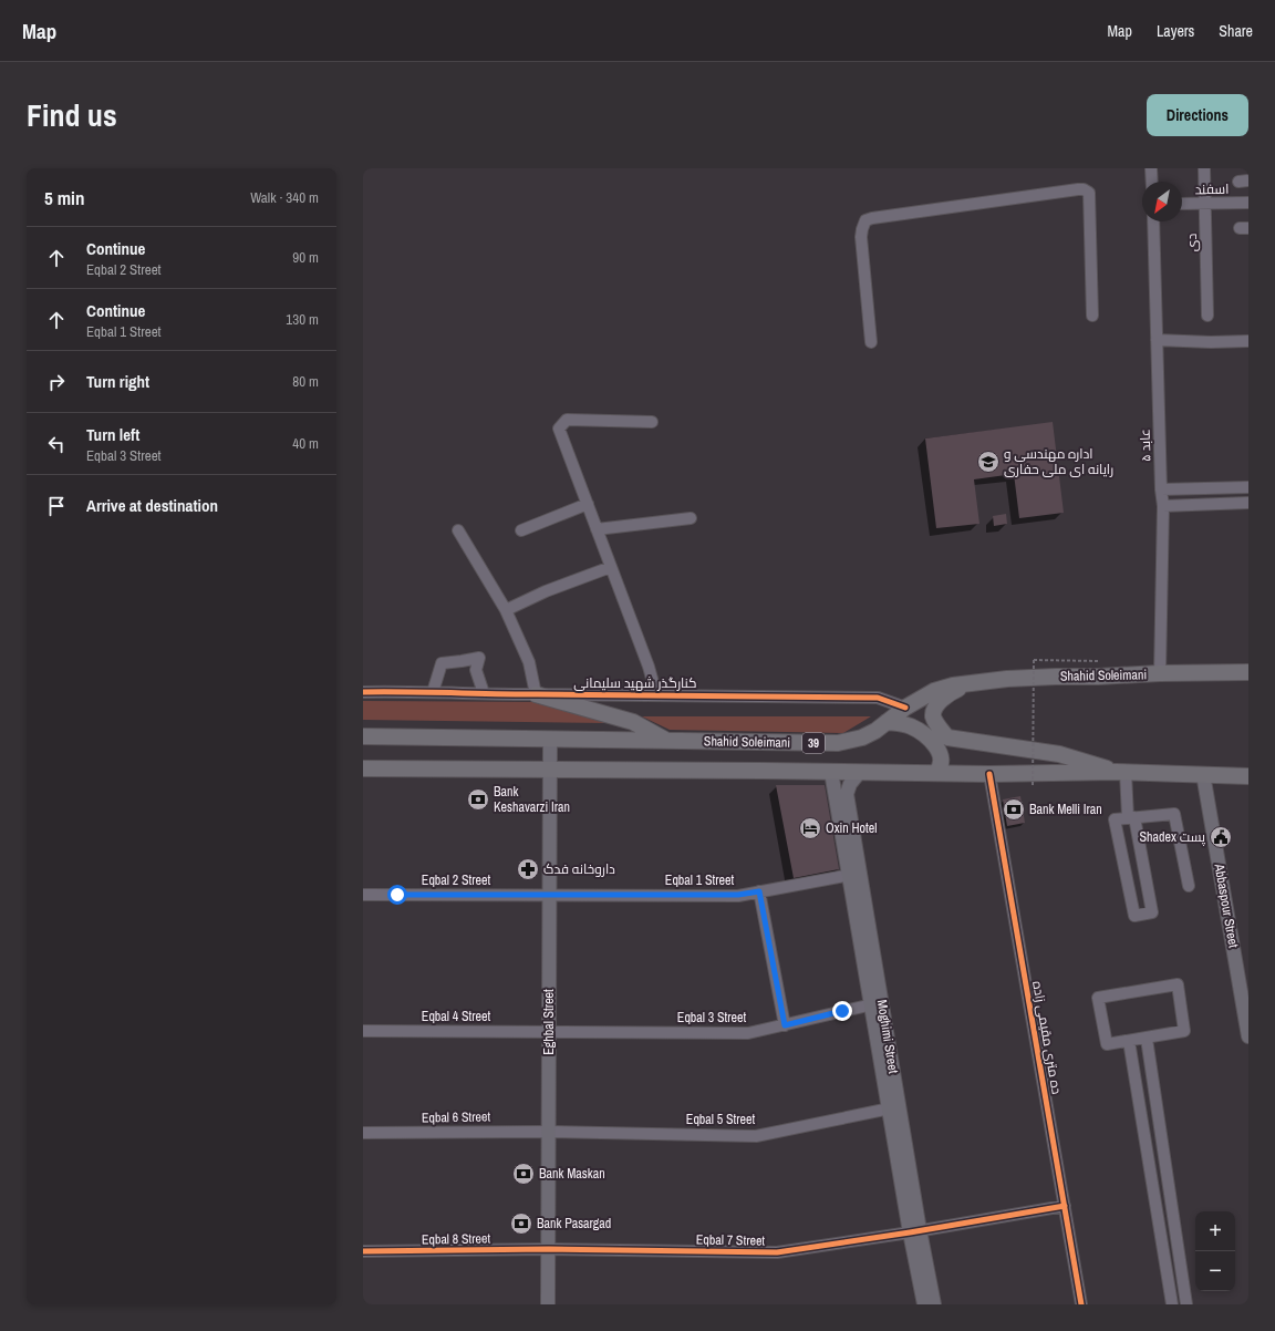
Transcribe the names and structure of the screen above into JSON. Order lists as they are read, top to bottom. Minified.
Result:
{"streets":{"highway":["Shahid Soleimani","39"],"main road":["Abbaspour Street","Eghbal Street","Moghimi Street"],"street":["اسفند","دی","عابد ۵","کنارگذر شهید سلیمانی","Eqbal 2 Street","Eqbal 1 Street","Eqbal 4 Street","Eqbal 3 Street","ده متری مقیمی زاده","Eqbal 6 Street","Eqbal 5 Street","Eqbal 8 Street","Eqbal 7 Street"]},"crossings":[["اسفند","دی"],["عابد ۵","Shahid Soleimani"],["Shahid Soleimani","کنارگذر شهید سلیمانی"],["Shahid Soleimani","Eghbal Street"],["39","Abbaspour Street"],["39","Eghbal Street"],["39","Moghimi Street"],["39","ده متری مقیمی زاده"],["Eqbal 2 Street","Eqbal 1 Street"],["Eqbal 2 Street","Eghbal Street"],["Eqbal 1 Street","Eghbal Street"],["Eqbal 1 Street","Moghimi Street"],["Eqbal 4 Street","Eqbal 3 Street"],["Eqbal 4 Street","Eghbal Street"],["Eqbal 3 Street","Eghbal Street"],["Eqbal 3 Street","Moghimi Street"],["Eghbal Street","Eqbal 6 Street"],["Eghbal Street","Eqbal 5 Street"],["Eghbal Street","Eqbal 8 Street"],["Eghbal Street","Eqbal 7 Street"],["Moghimi Street","Eqbal 5 Street"],["Moghimi Street","Eqbal 7 Street"],["ده متری مقیمی زاده","Eqbal 7 Street"],["Eqbal 6 Street","Eqbal 5 Street"],["Eqbal 8 Street","Eqbal 7 Street"]],"places":{"school or university":["اداره مهندسی و رایانه ای ملی حفاری"],"bank":["Bank Keshavarzi Iran","Bank Melli Iran","Bank Maskan","Bank Pasargad"],"hotel":["Oxin Hotel"],"public building":["Shadex پست"],"pharmacy":["داروخانه فدک"]},"north":"bottom left","page":{"header":"Map","nav":["Map","Layers","Share"],"title":"Find us","buttons":"Directions","heading":["5 min","Walk · 340 m"],"list":[["Continue","Eqbal 2 Street","90 m"],["Continue","Eqbal 1 Street","130 m"],["Turn right","80 m"],["Turn left","Eqbal 3 Street","40 m"],"Arrive at destination"],"map_buttons":["+","−"]}}
